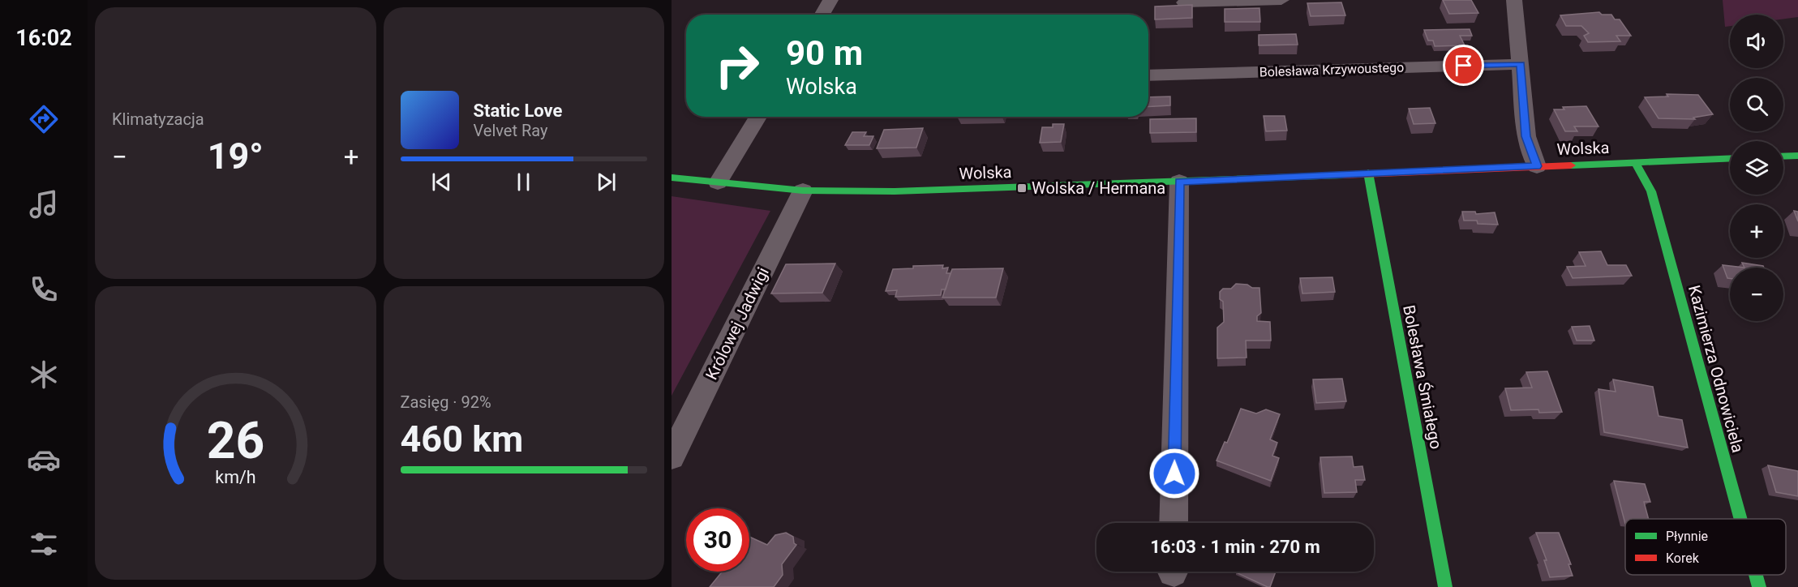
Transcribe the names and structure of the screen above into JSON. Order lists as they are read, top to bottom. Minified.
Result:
{"streets":{"street":["Bolesława Krzywoustego","Wolska","Królowej Jadwigi","Kazimierza Odnowiciela","Bolesława Śmiałego"]},"crossings":[["Wolska","Królowej Jadwigi"],["Wolska","Kazimierza Odnowiciela"],["Wolska","Bolesława Śmiałego"]],"places":{"transit":["Wolska / Hermana"]},"legend":["Płynnie","Korek"],"page":{"tabs":"16:02","tile":["Klimatyzacja",["Zasięg · 92%","460 km"]],"map_buttons":["+","−"],"turn":["90 m","Wolska"],"song":["Static Love","Velvet Ray"],"heat":["−","19°","+"],"limit":"30","trip":"16:03 · 1 min · 270 m","gauge":["26","km/h"]}}
